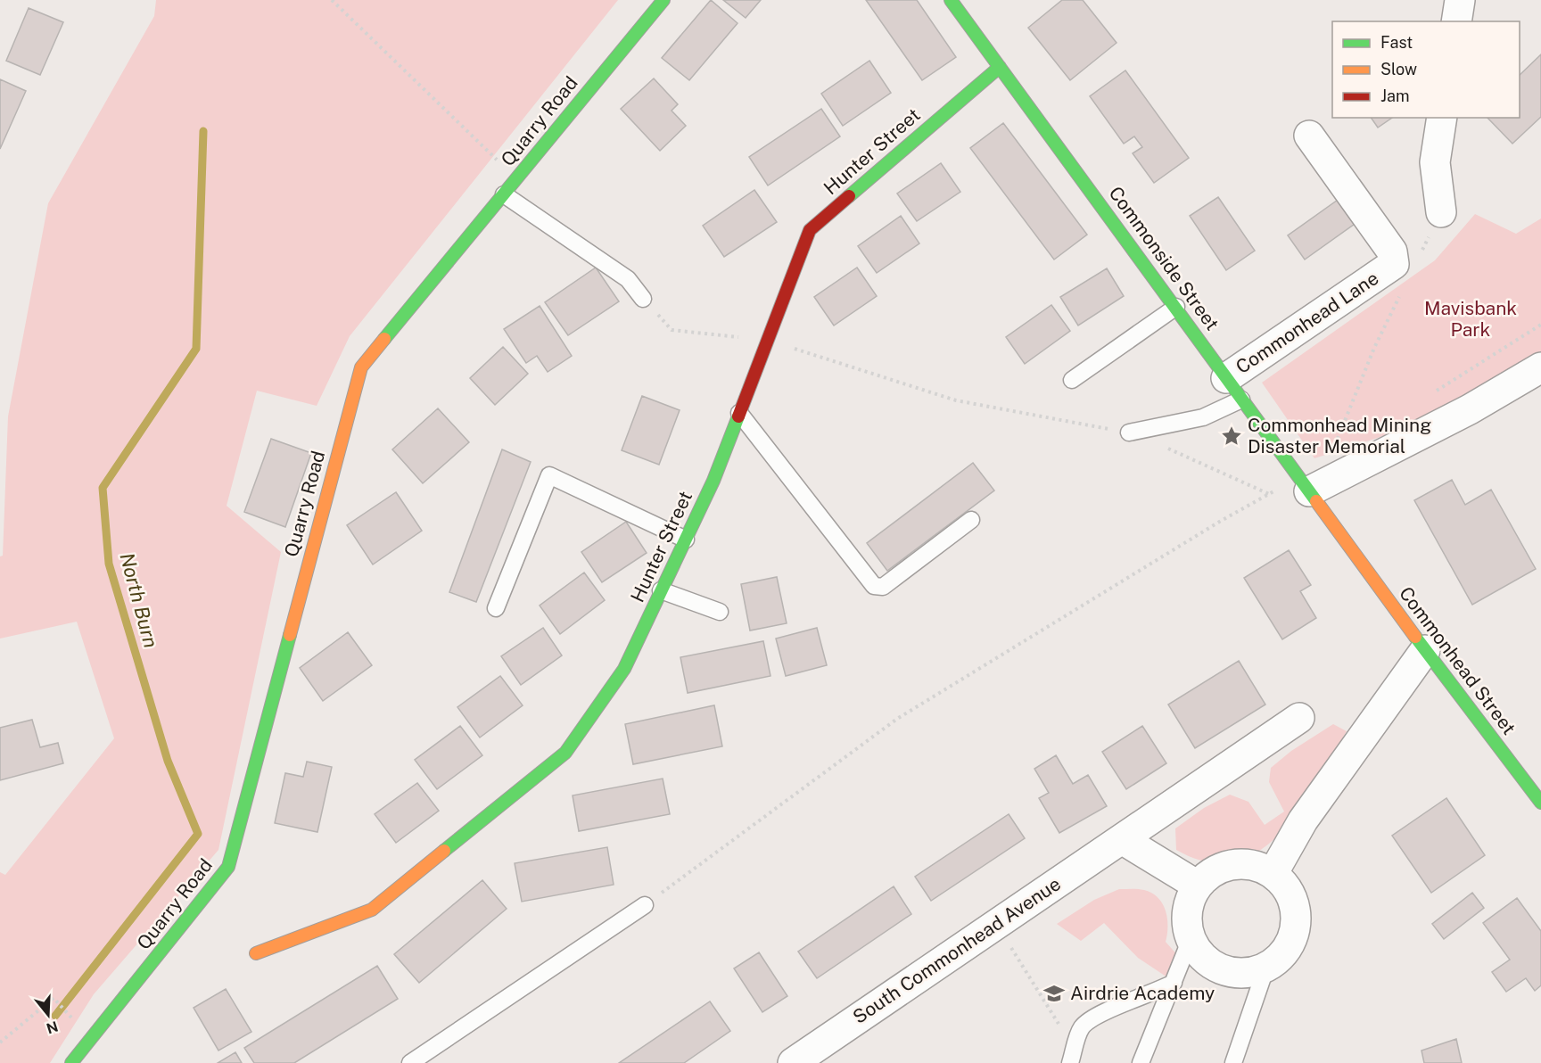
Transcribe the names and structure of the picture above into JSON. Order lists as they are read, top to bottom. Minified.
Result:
{"streets":{"street":["Quarry Road","Hunter Street","Commonside Street","Commonhead Lane","Commonhead Street","South Commonhead Avenue"]},"crossings":[["Hunter Street","Commonside Street"],["Commonside Street","Commonhead Lane"],["Commonside Street","Commonhead Street"]],"water":["North Burn"],"parks":["Mavisbank Park"],"places":{"place":["Commonhead Mining Disaster Memorial"],"school or university":["Airdrie Academy"]},"legend":["Fast","Slow","Jam"],"north":"bottom"}
